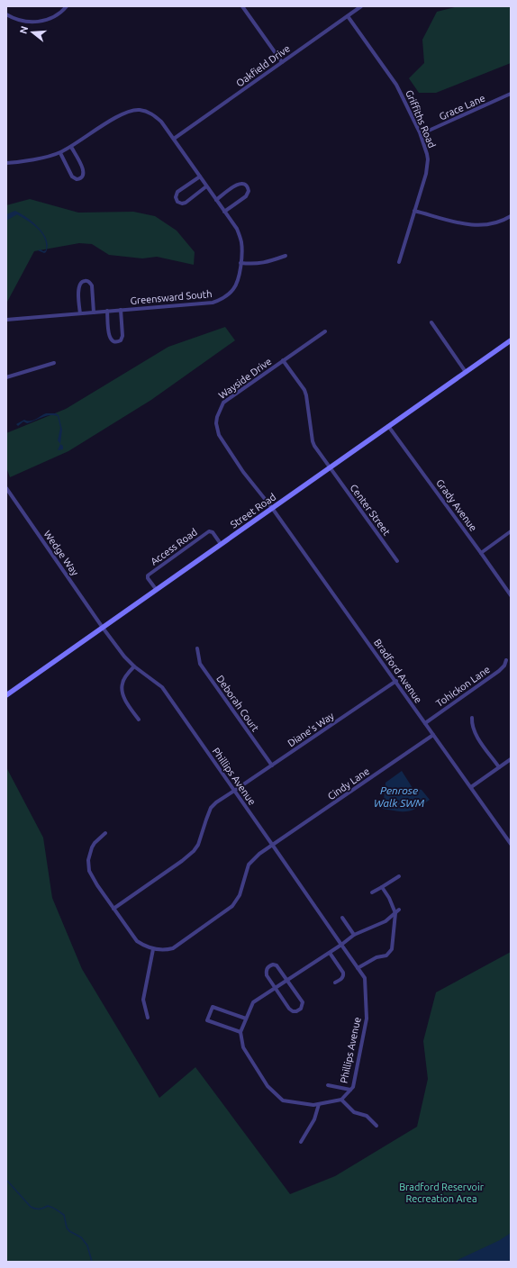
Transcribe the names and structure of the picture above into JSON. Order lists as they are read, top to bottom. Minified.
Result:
{"streets":{"main road":["Street Road"],"street":["Oakfield Drive","Grace Lane","Griffiths Road","Greensward South","Wayside Drive","Grady Avenue","Center Street","Access Road","Wedge Way","Bradford Avenue","Tohickon Lane","Deborah Court","Diane's Way","Phillips Avenue","Cindy Lane"]},"crossings":[["Oakfield Drive","Griffiths Road"],["Oakfield Drive","Greensward South"],["Grace Lane","Griffiths Road"],["Wayside Drive","Center Street"],["Wayside Drive","Street Road"],["Wayside Drive","Bradford Avenue"],["Grady Avenue","Street Road"],["Center Street","Street Road"],["Street Road","Access Road"],["Street Road","Wedge Way"],["Street Road","Bradford Avenue"],["Street Road","Phillips Avenue"],["Wedge Way","Phillips Avenue"],["Bradford Avenue","Tohickon Lane"],["Bradford Avenue","Diane's Way"],["Bradford Avenue","Cindy Lane"],["Deborah Court","Diane's Way"],["Diane's Way","Phillips Avenue"],["Phillips Avenue","Cindy Lane"]],"water":["Penrose Walk SWM"],"parks":["Bradford Reservoir Recreation Area"],"north":"left"}
